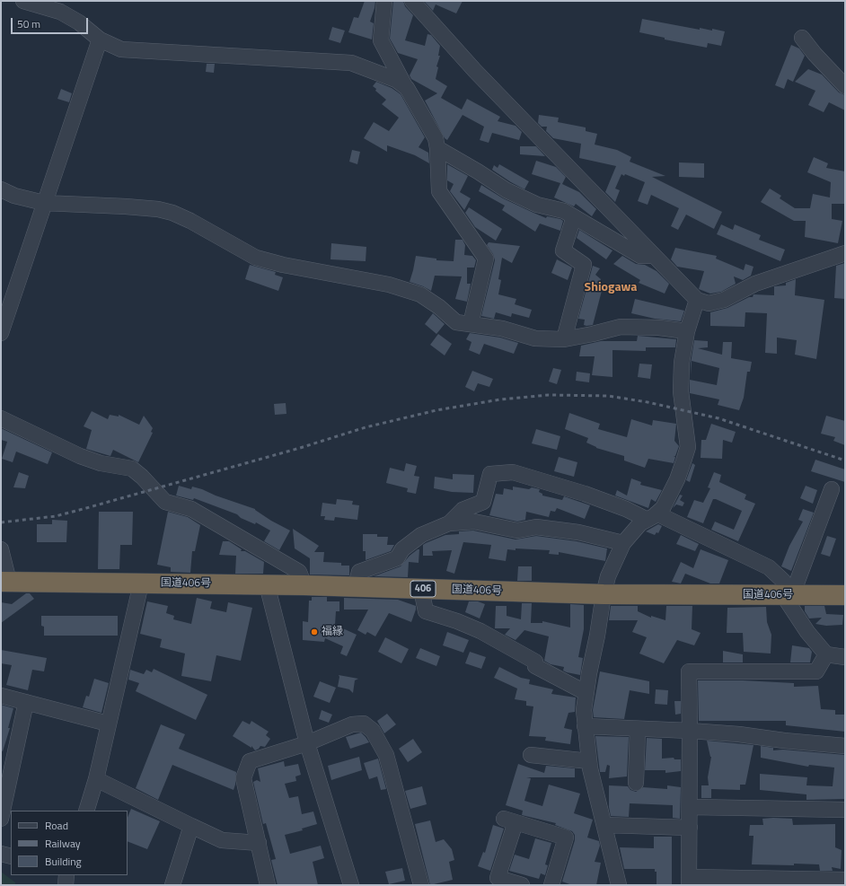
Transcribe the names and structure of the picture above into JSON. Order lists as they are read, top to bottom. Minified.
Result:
{"streets":{"highway":["国道406号","406"]},"districts":["Shiogawa"],"places":["福縁"],"legend":["Road","Railway","Building"],"scale_bar":"50 m"}
